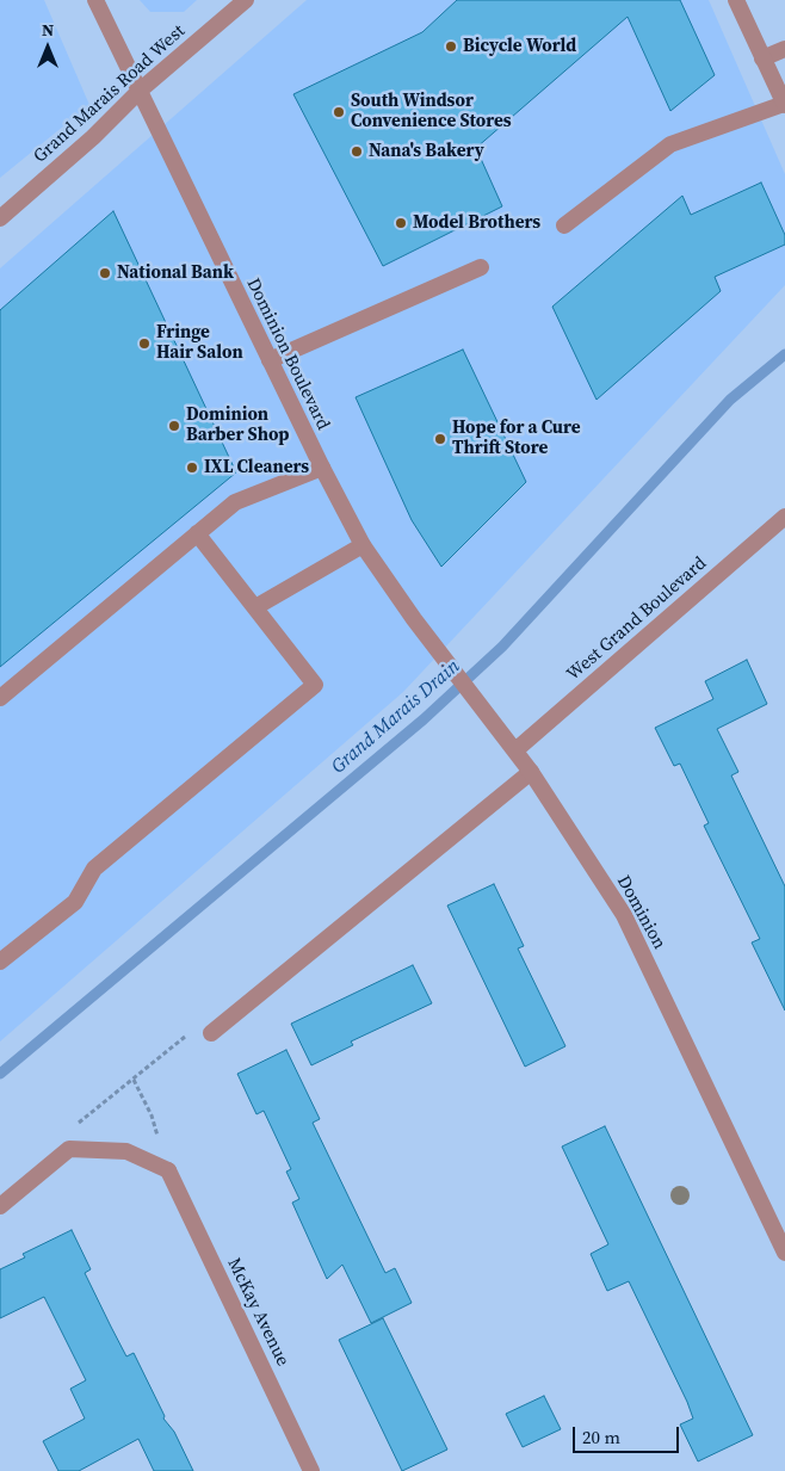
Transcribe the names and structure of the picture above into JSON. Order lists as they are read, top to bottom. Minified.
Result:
{"streets":{"street":["Grand Marais Road West","Dominion Boulevard","West Grand Boulevard","Dominion","McKay Avenue"]},"crossings":[["Grand Marais Road West","Dominion Boulevard"],["Dominion Boulevard","Dominion"],["West Grand Boulevard","Dominion"]],"water":["Grand Marais Drain"],"places":["Bicycle World","South Windsor Convenience Stores","Nana's Bakery","Model Brothers","National Bank","Fringe Hair Salon","Dominion Barber Shop","Hope for a Cure Thrift Store","IXL Cleaners"],"scale_bar":"20 m","north":"top"}
